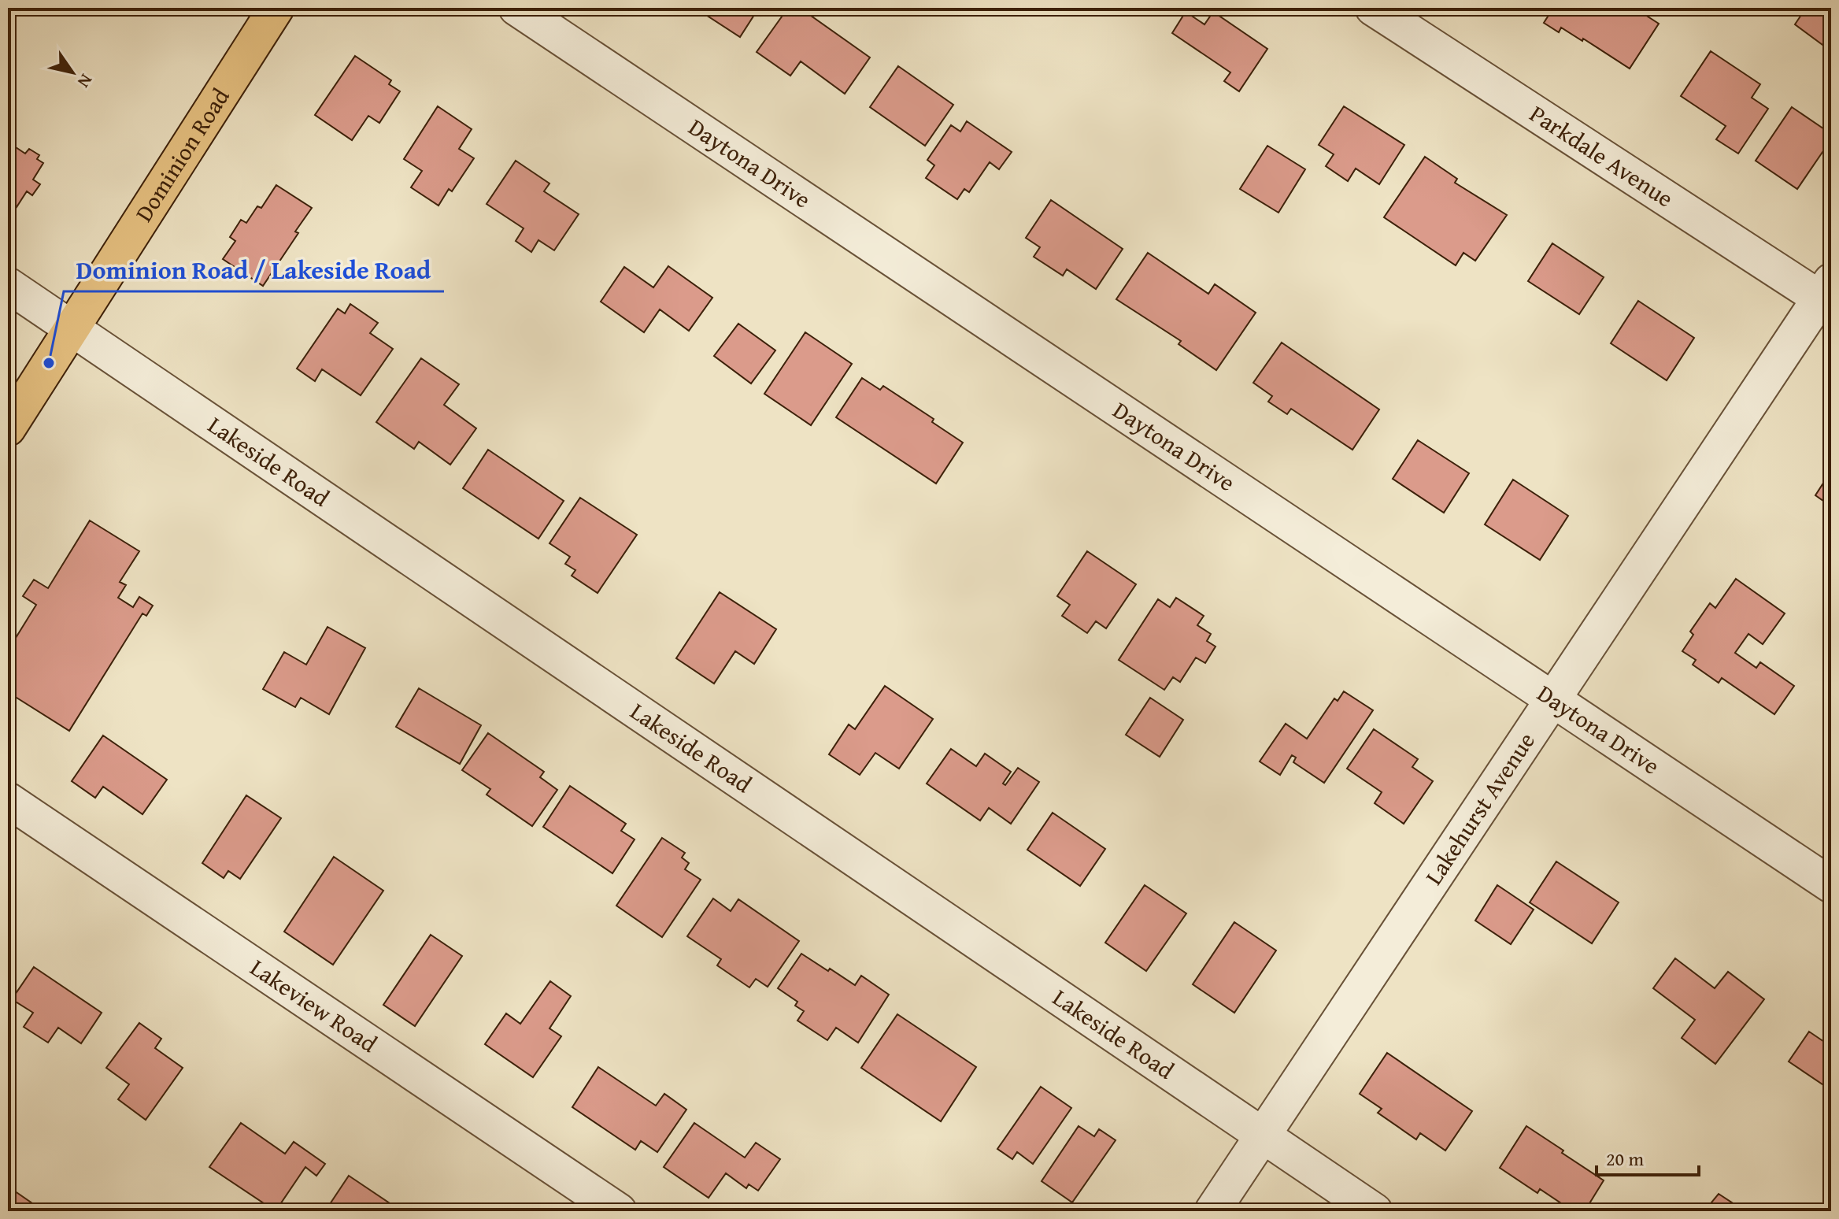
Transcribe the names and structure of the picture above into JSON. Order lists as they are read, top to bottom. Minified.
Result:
{"streets":{"main road":["Dominion Road"],"street":["Parkdale Avenue","Daytona Drive","Lakeside Road","Lakehurst Avenue","Lakeview Road"]},"crossings":[["Dominion Road","Lakeside Road"],["Parkdale Avenue","Lakehurst Avenue"],["Daytona Drive","Lakehurst Avenue"],["Lakeside Road","Lakehurst Avenue"]],"places":["Dominion Road / Lakeside Road"],"scale_bar":"20 m","north":"bottom right"}
